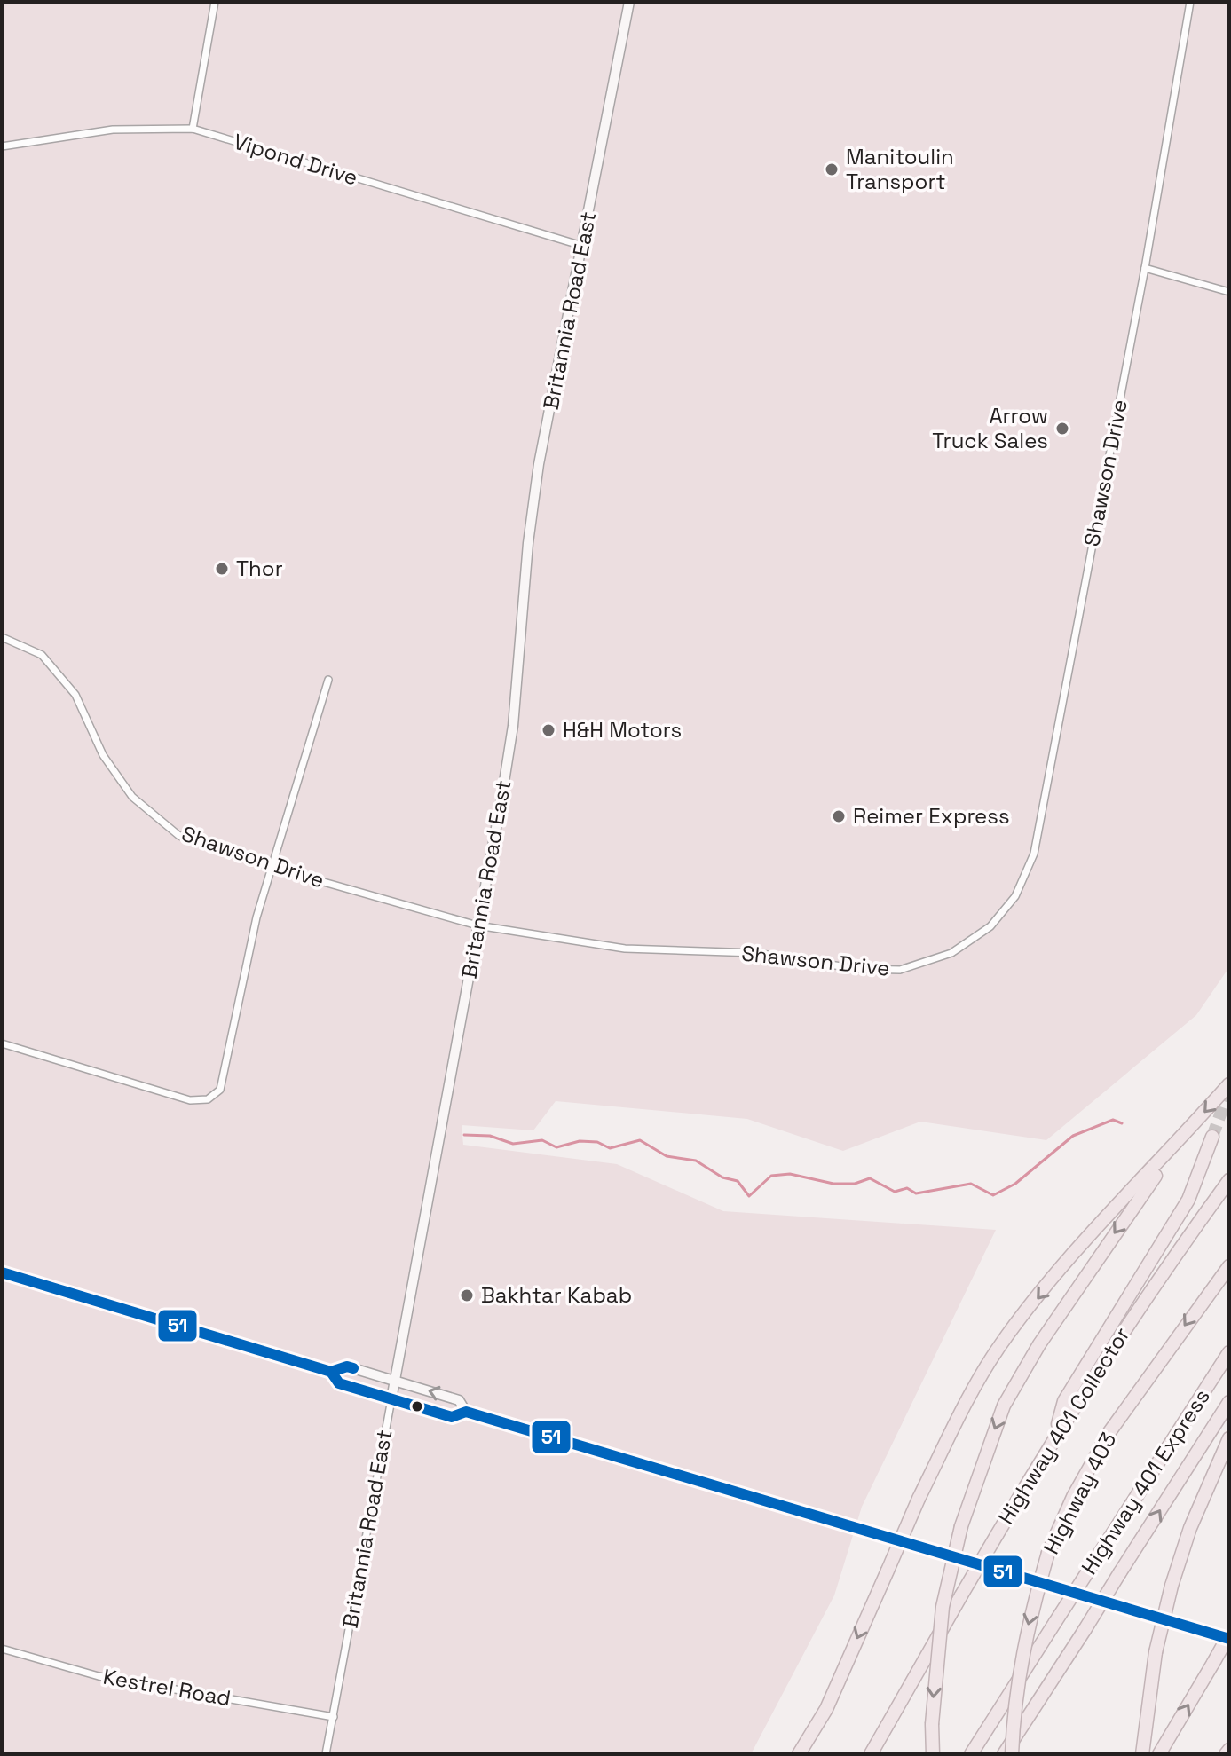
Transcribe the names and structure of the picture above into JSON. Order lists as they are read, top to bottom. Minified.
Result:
{"streets":{"highway":["Highway 401 Collector","Highway 401 Express","Highway 403"],"main road":["Britannia Road East"],"street":["Vipond Drive","Shawson Drive","Kestrel Road"]},"crossings":[["Vipond Drive","Britannia Road East"],["Britannia Road East","Shawson Drive"],["Britannia Road East","Kestrel Road"]],"places":["Manitoulin Transport","Arrow Truck Sales","Thor","H&H Motors","Reimer Express","Bakhtar Kabab"],"lines":["transit line 51"]}
